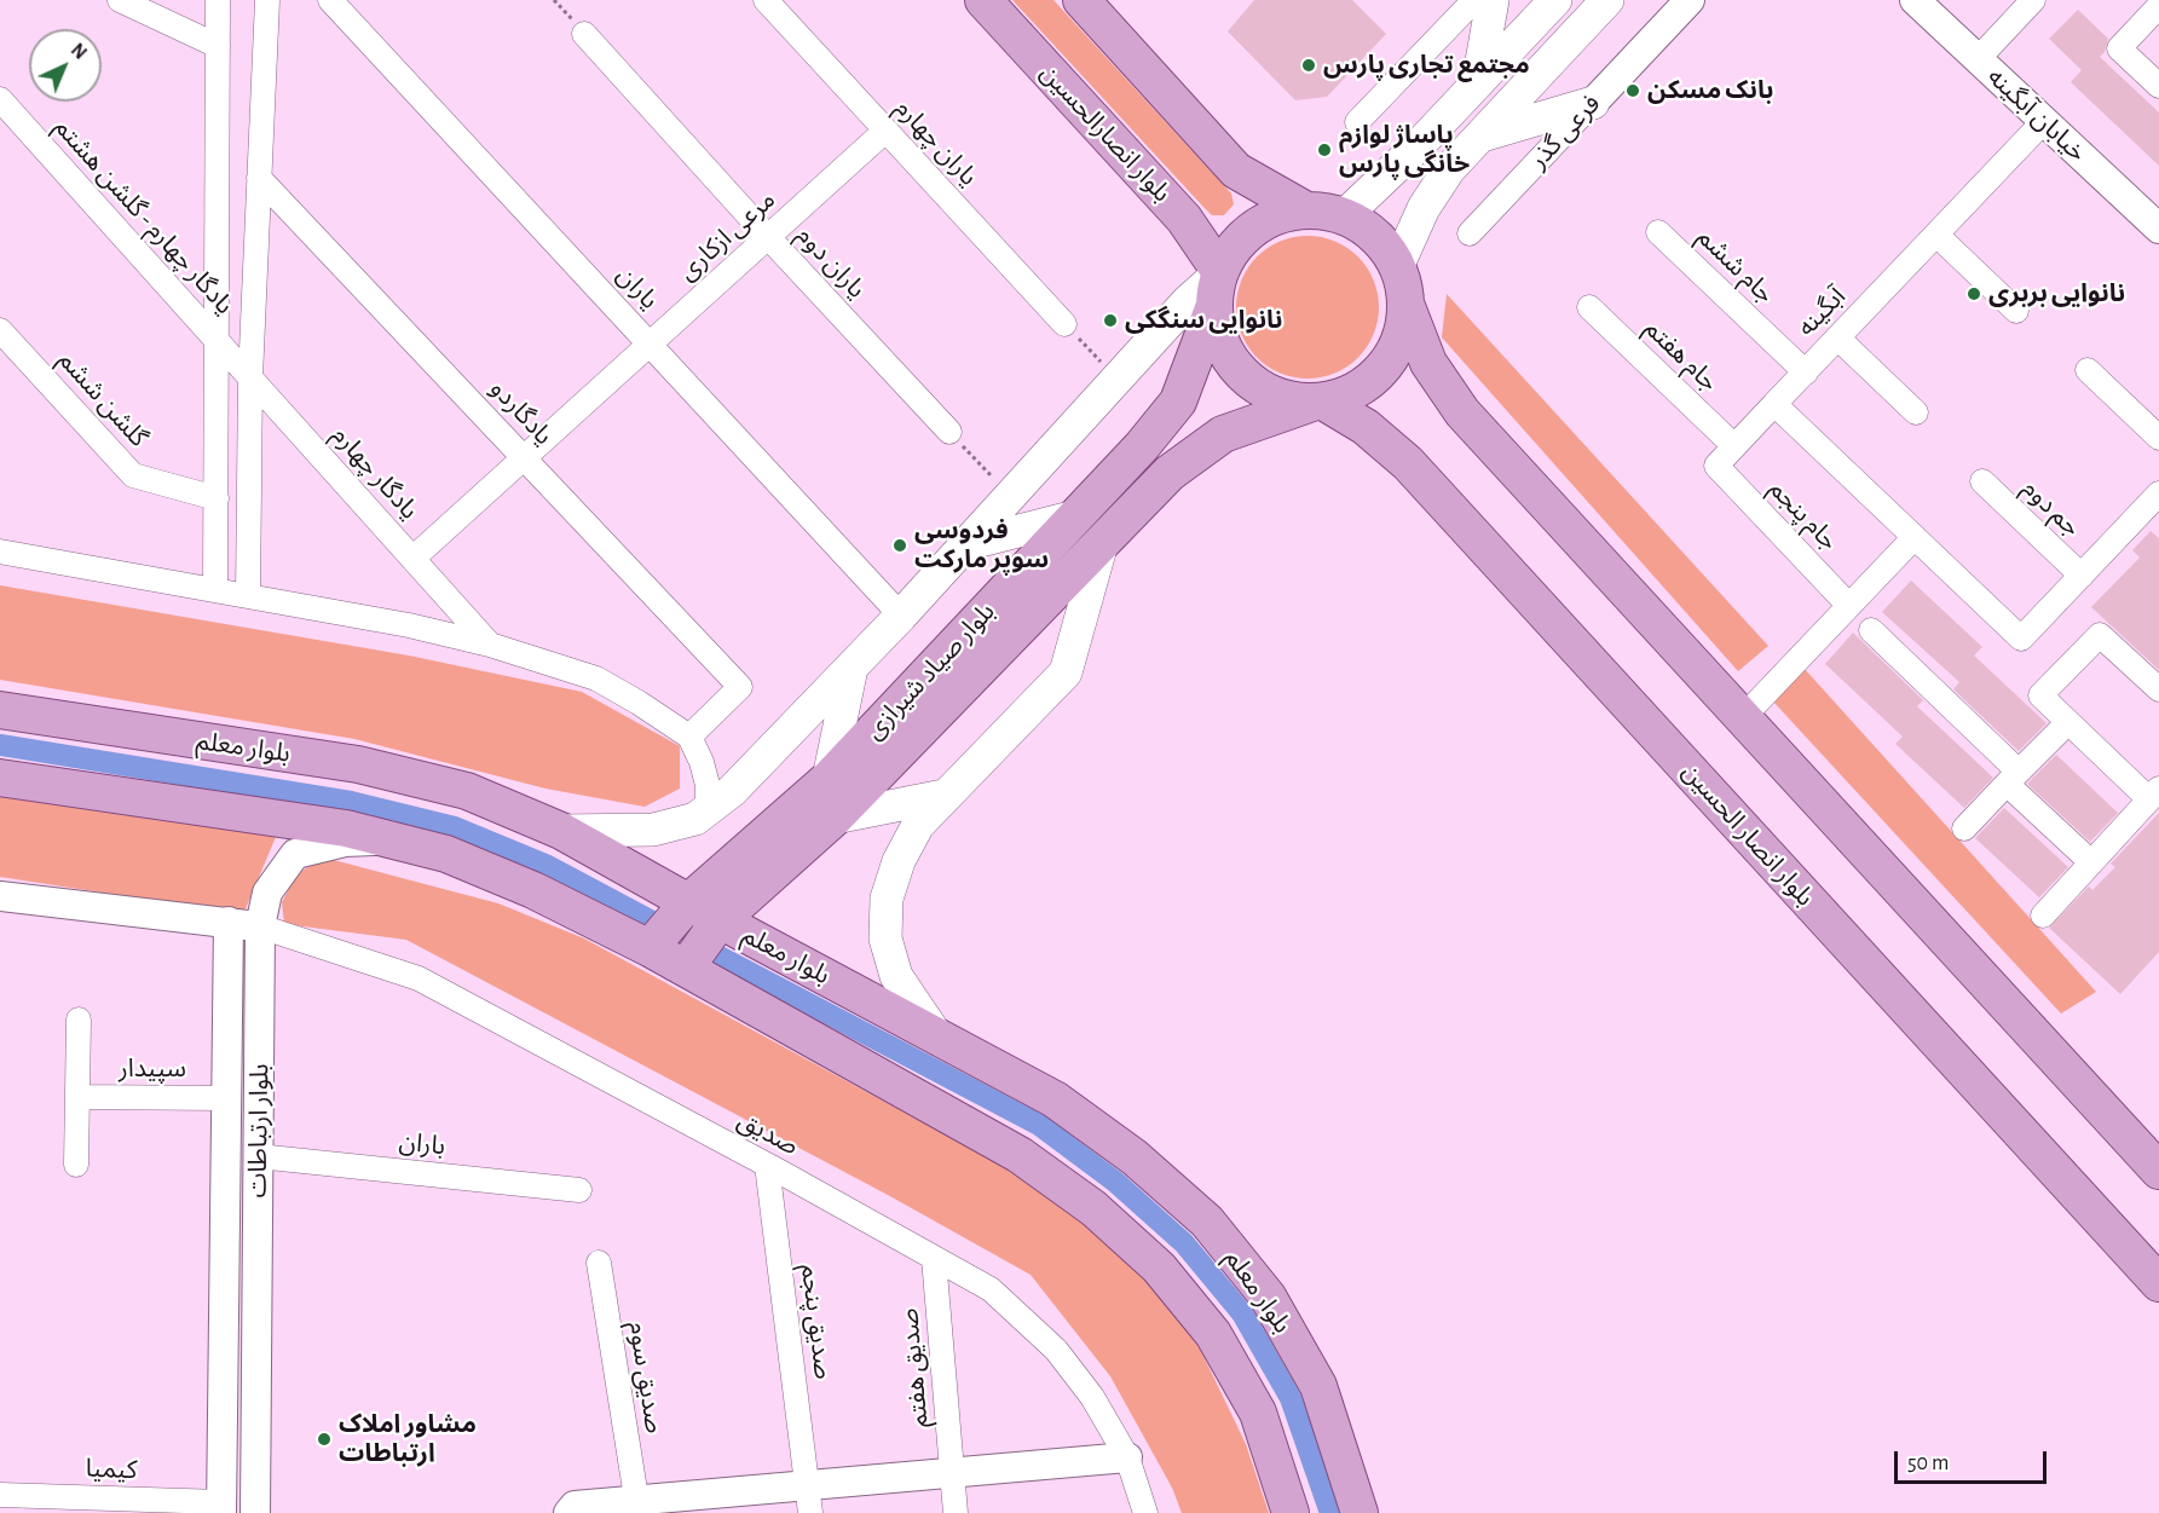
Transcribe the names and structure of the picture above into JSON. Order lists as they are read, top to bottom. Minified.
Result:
{"streets":{"main road":["بلوار انصارالحسین","بلوار صیاد شیرازی","بلوار معلم","بلوار انصار الحسین"],"street":["خیابان آبگینه","فرعی گذر","یاران چهارم","یادگار چهارم - گلشن هشتم","مرعی ازکاری","یاران دوم","جام ششم","یاران","آبگینه","جام هفتم","گلشن ششم","یادگار‌دو","یادگار چهارم","جم دوم","جام پنجم","سپیدار","بلوار ارتباطات","صدیق","باران","صدیق پنجم","صدیق هفتم","صدیق سوم","کیمیا"]},"crossings":[["خیابان آبگینه","آبگینه"],["بلوار انصارالحسین","بلوار صیاد شیرازی"],["بلوار انصارالحسین","بلوار انصار الحسین"],["یاران چهارم","مرعی ازکاری"],["یادگار چهارم - گلشن هشتم","یادگار چهارم"],["مرعی ازکاری","یاران دوم"],["مرعی ازکاری","یاران"],["مرعی ازکاری","یادگار‌دو"],["مرعی ازکاری","یادگار چهارم"],["جام ششم","آبگینه"],["آبگینه","جام هفتم"],["آبگینه","جام پنجم"],["بلوار صیاد شیرازی","بلوار معلم"],["بلوار صیاد شیرازی","بلوار انصار الحسین"],["سپیدار","بلوار ارتباطات"],["بلوار ارتباطات","صدیق"],["بلوار ارتباطات","باران"],["بلوار ارتباطات","کیمیا"],["صدیق","صدیق پنجم"],["صدیق","صدیق هفتم"]],"places":["مجتمع تجاری پارس","بانک مسکن","پاساژ لوازم خانگی پارس","نانوایی بربری","نانوایی سنگکی","فردوسی سوپر مارکت","مشاور املاک ارتباطات"],"scale_bar":"50 m","north":"top right"}
